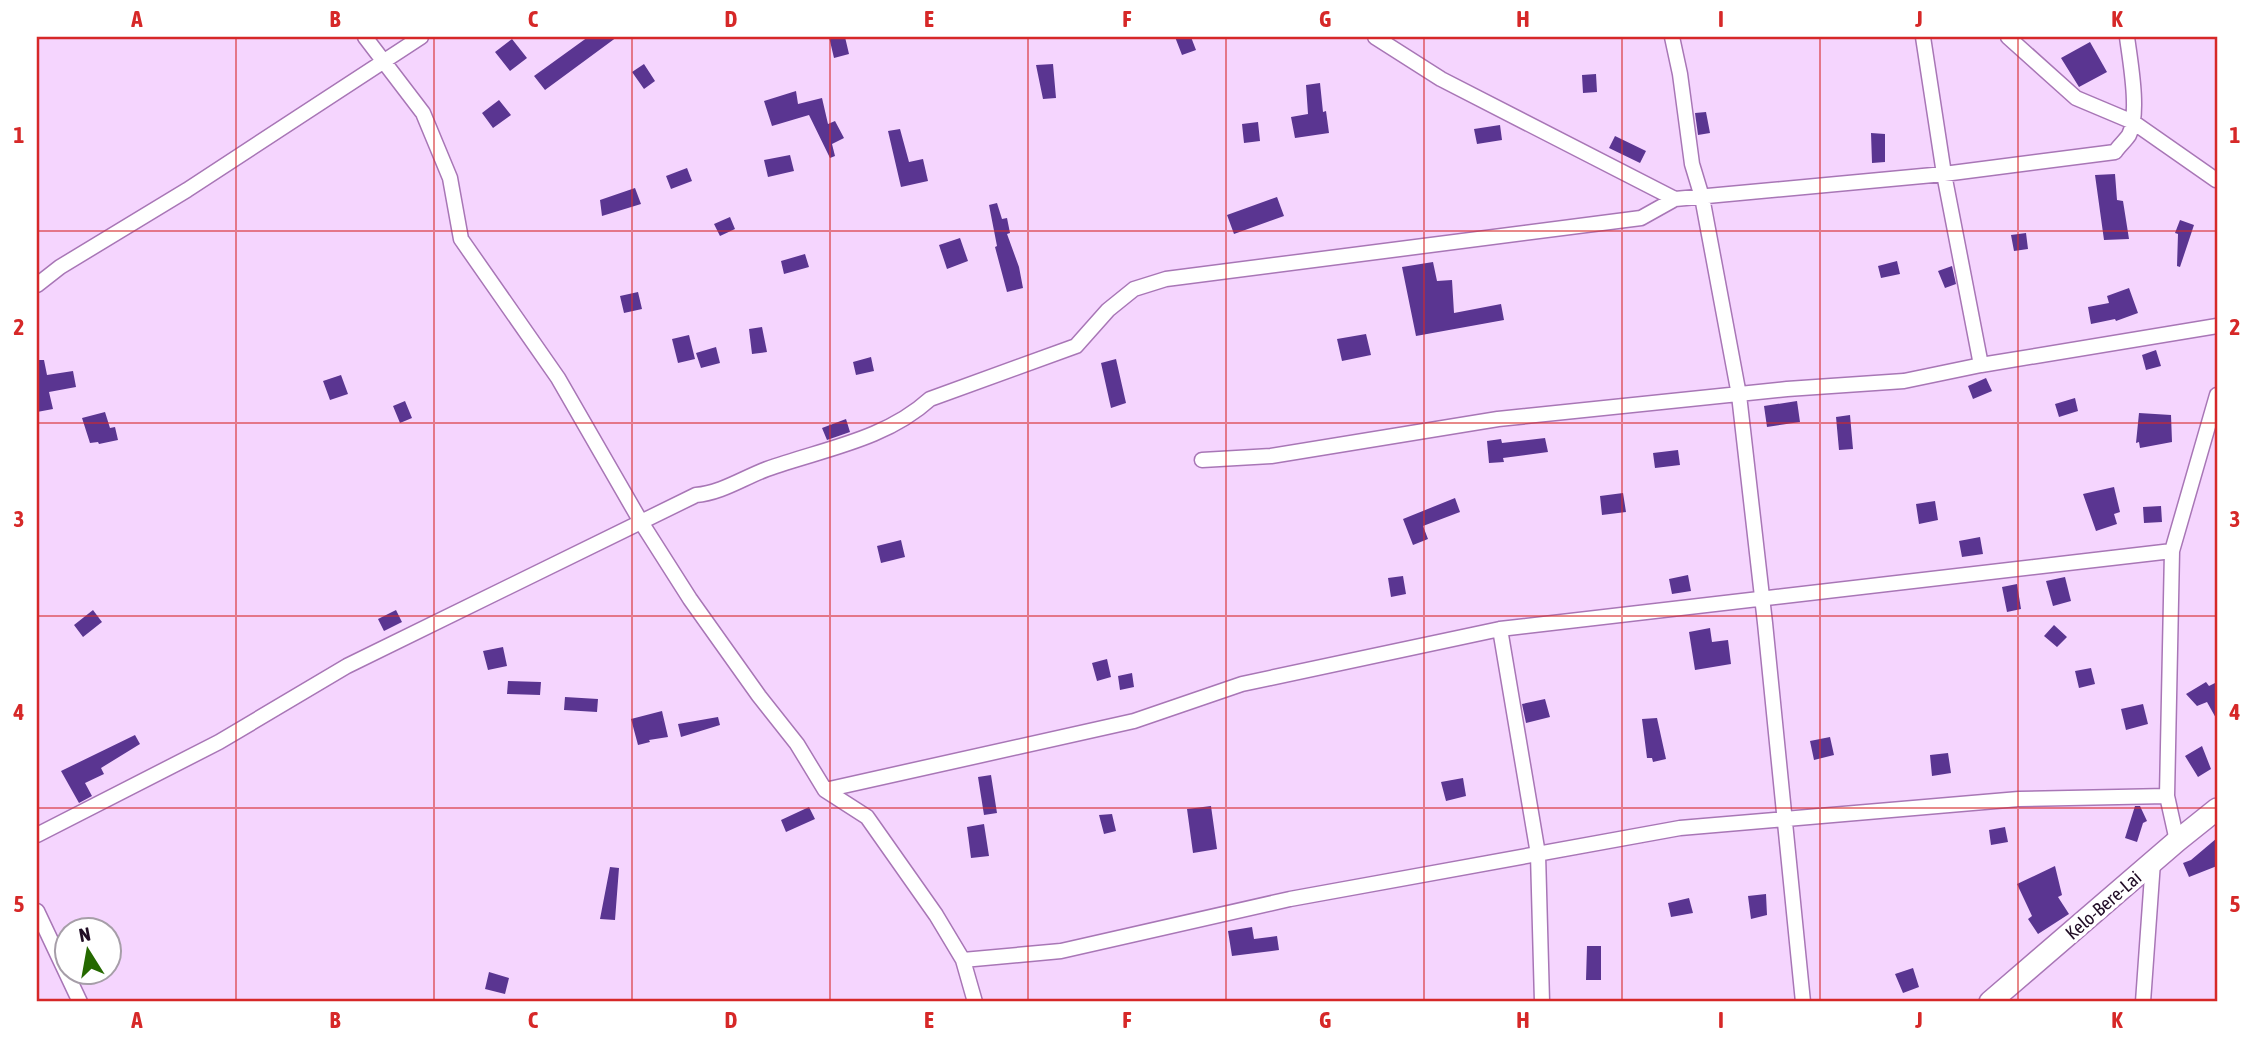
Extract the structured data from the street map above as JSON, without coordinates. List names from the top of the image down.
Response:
{
  "streets": {
    "main road": ["Kelo-Bere-Lai"]
  },
  "north": "top",
  "grid": {
    "columns": [
      "A",
      "B",
      "C",
      "D",
      "E",
      "F",
      "G",
      "H",
      "I",
      "J",
      "K"
    ],
    "rows": [
      "1",
      "2",
      "3",
      "4",
      "5"
    ]
  }
}
